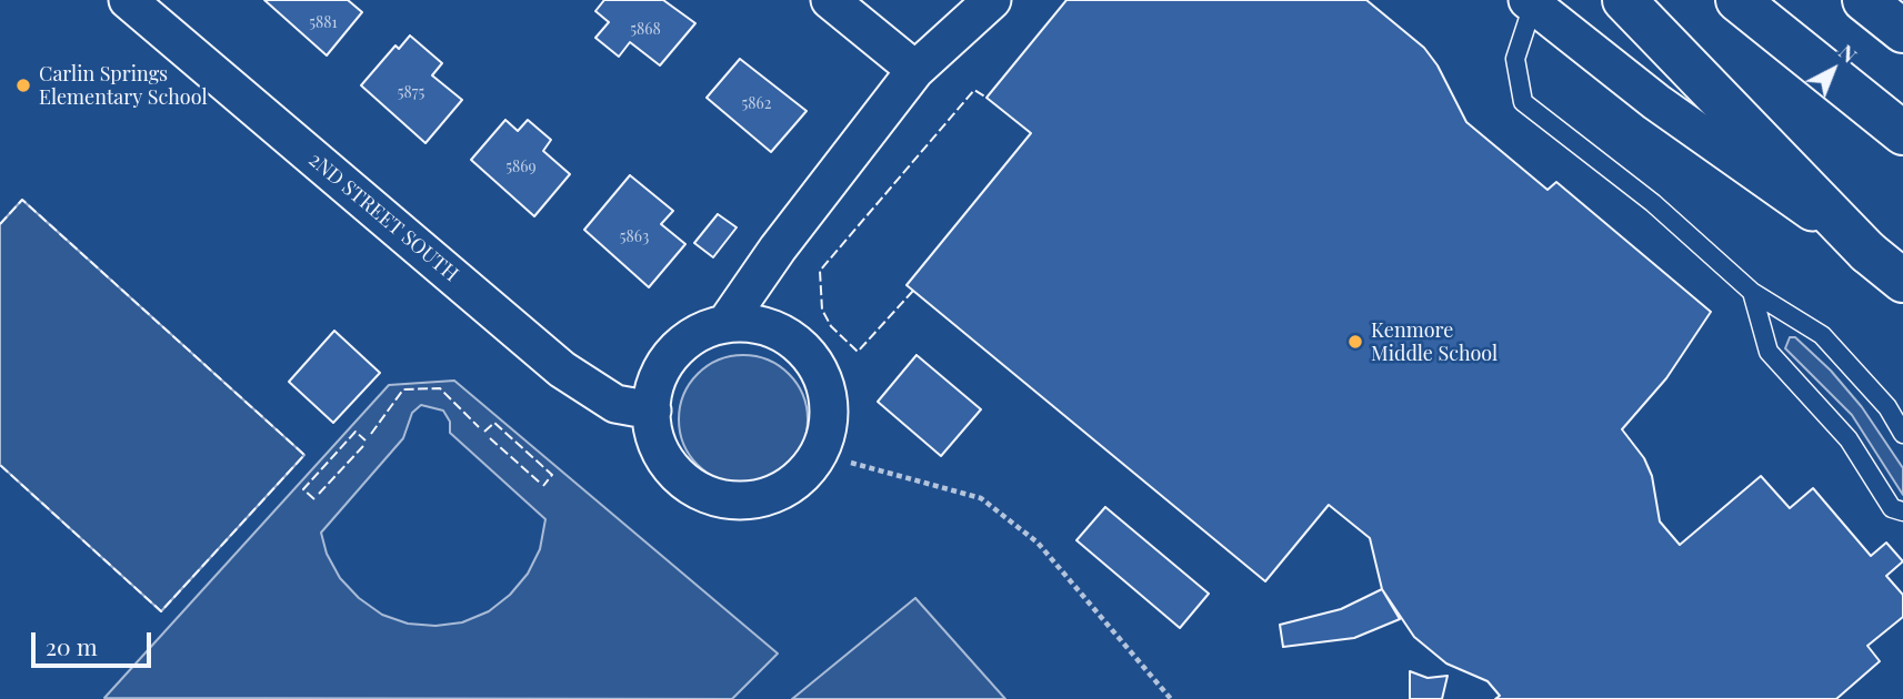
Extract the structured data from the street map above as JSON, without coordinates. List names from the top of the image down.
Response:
{
  "streets": {
    "street": ["2ND STREET SOUTH"]
  },
  "places": ["Carlin Springs Elementary School", "Kenmore Middle School"],
  "house_numbers": [
    "5881",
    "5868",
    "5875",
    "5862",
    "5869",
    "5863"
  ],
  "scale_bar": "20 m",
  "north": "top right"
}
